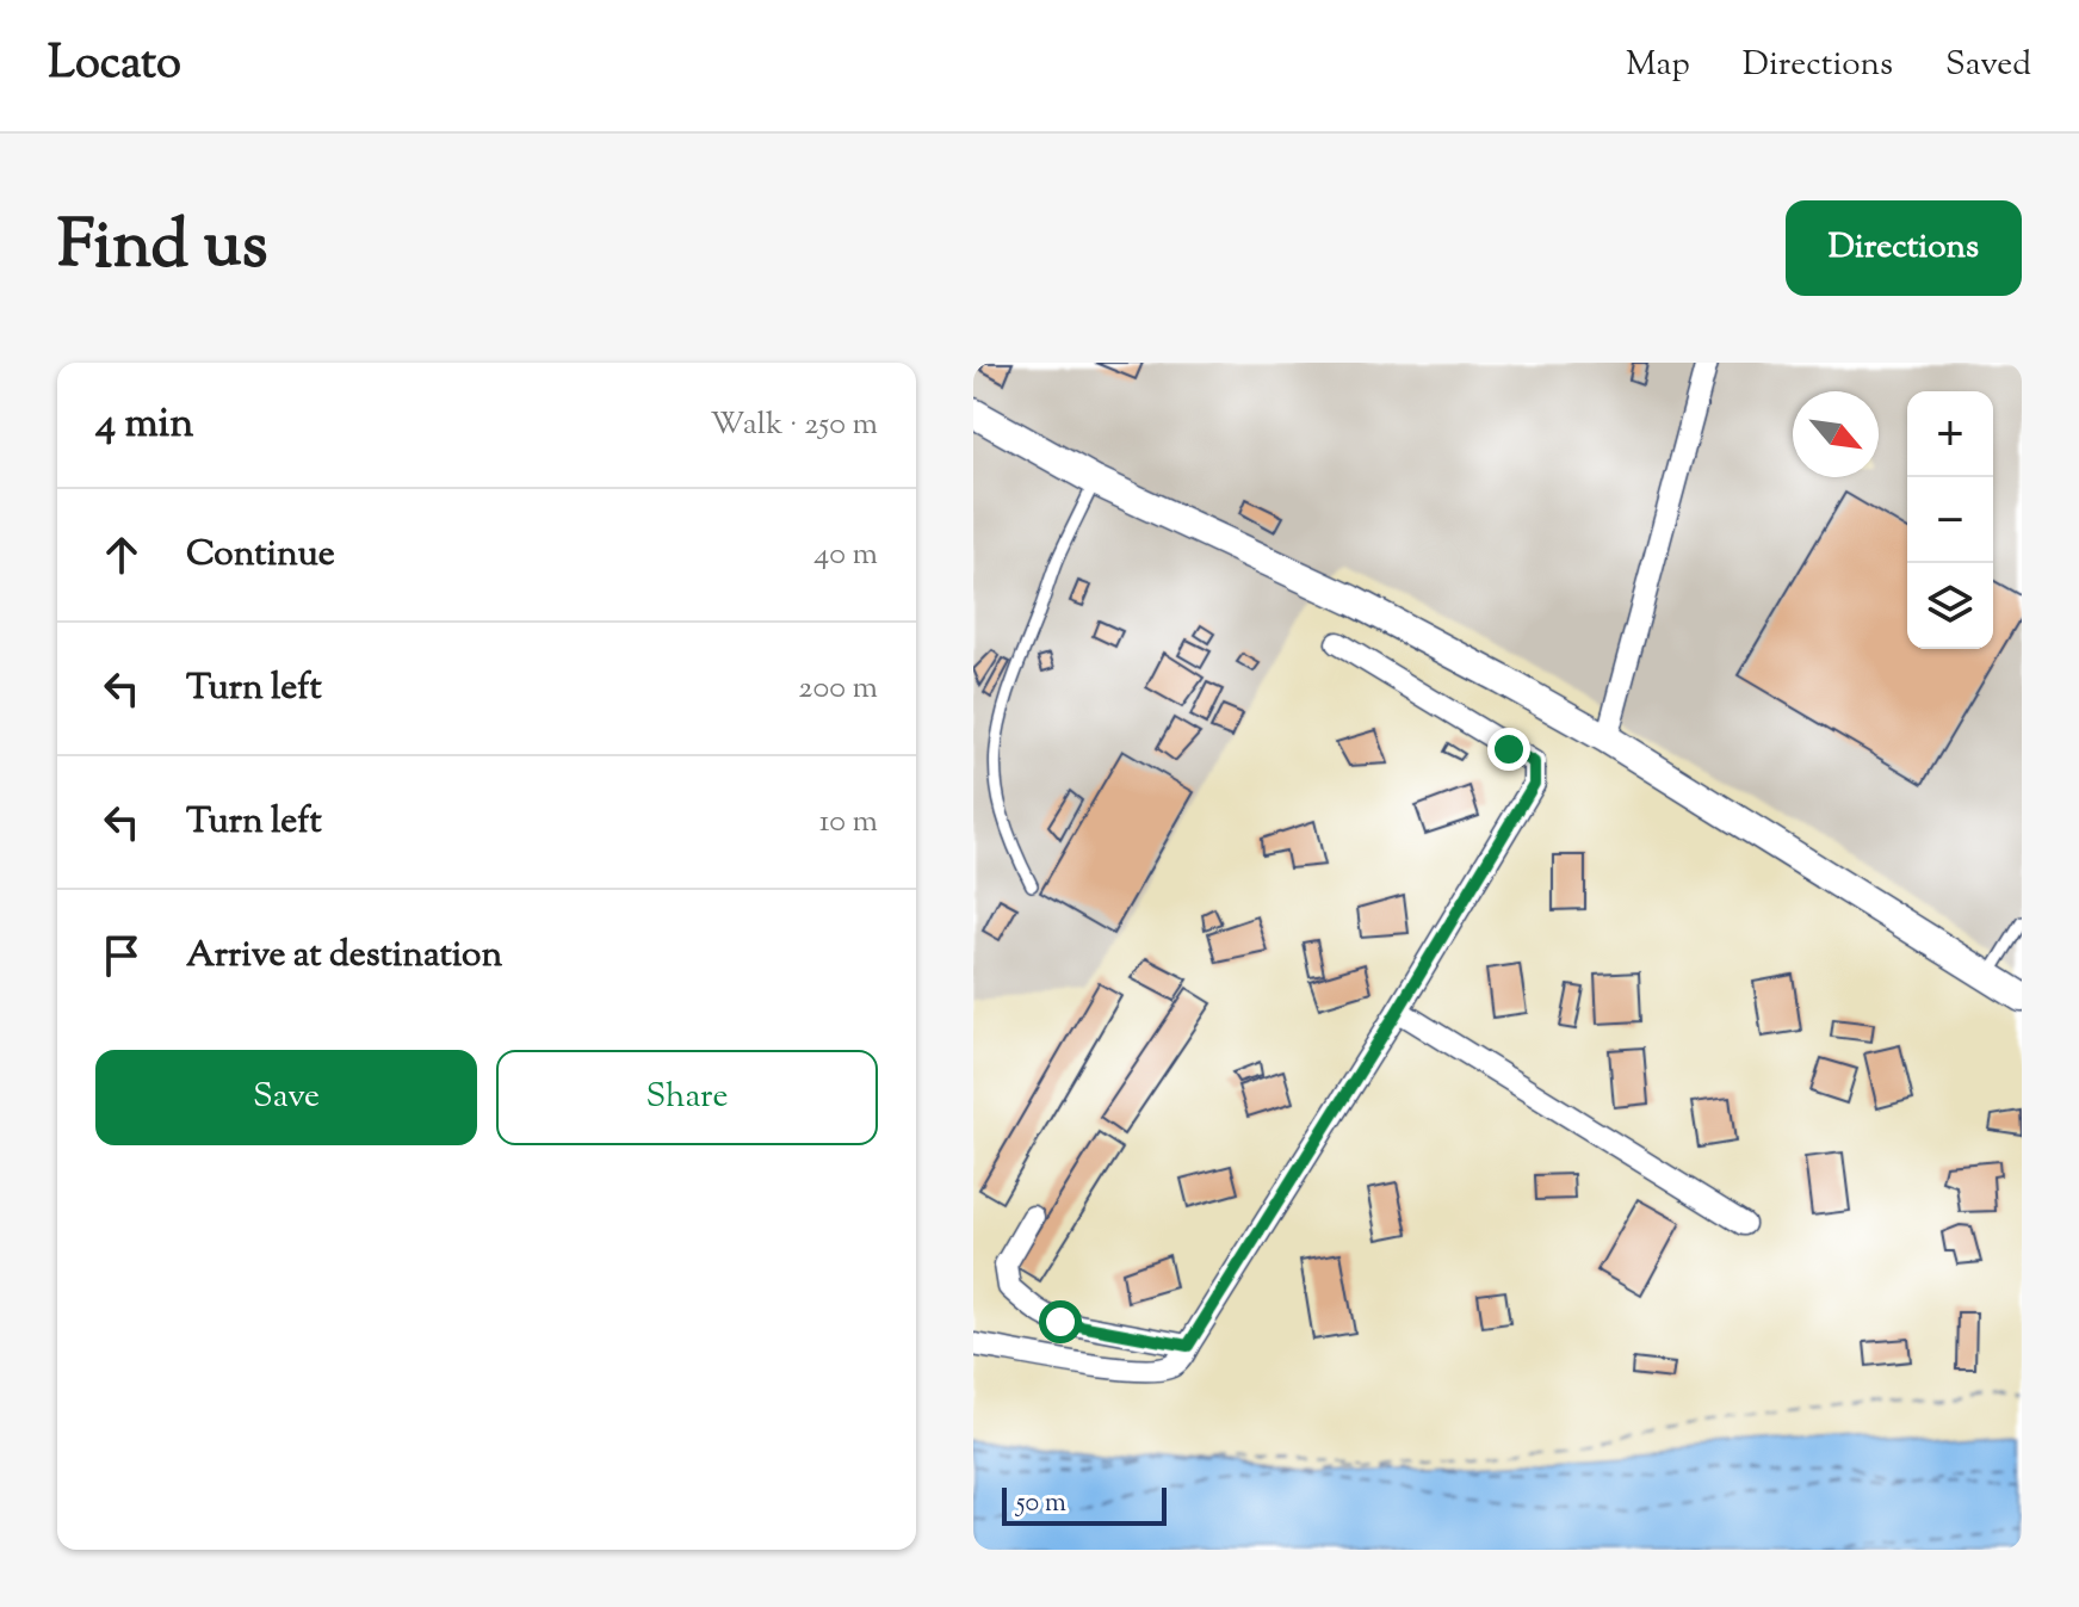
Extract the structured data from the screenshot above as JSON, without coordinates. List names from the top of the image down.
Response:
{
  "scale_bar": "50 m",
  "north": "bottom right",
  "page": {
    "header": "Locato",
    "nav": ["Map", "Directions", "Saved"],
    "title": "Find us",
    "buttons": [
      "Directions",
      ["Save", "Share"]
    ],
    "heading": ["4 min", "Walk · 250 m"],
    "map_buttons": ["+", "−"],
    "list": [
      ["Continue", "40 m"],
      ["Turn left", "200 m"],
      ["Turn left", "10 m"],
      "Arrive at destination"
    ],
    "scale": "50 m"
  }
}
